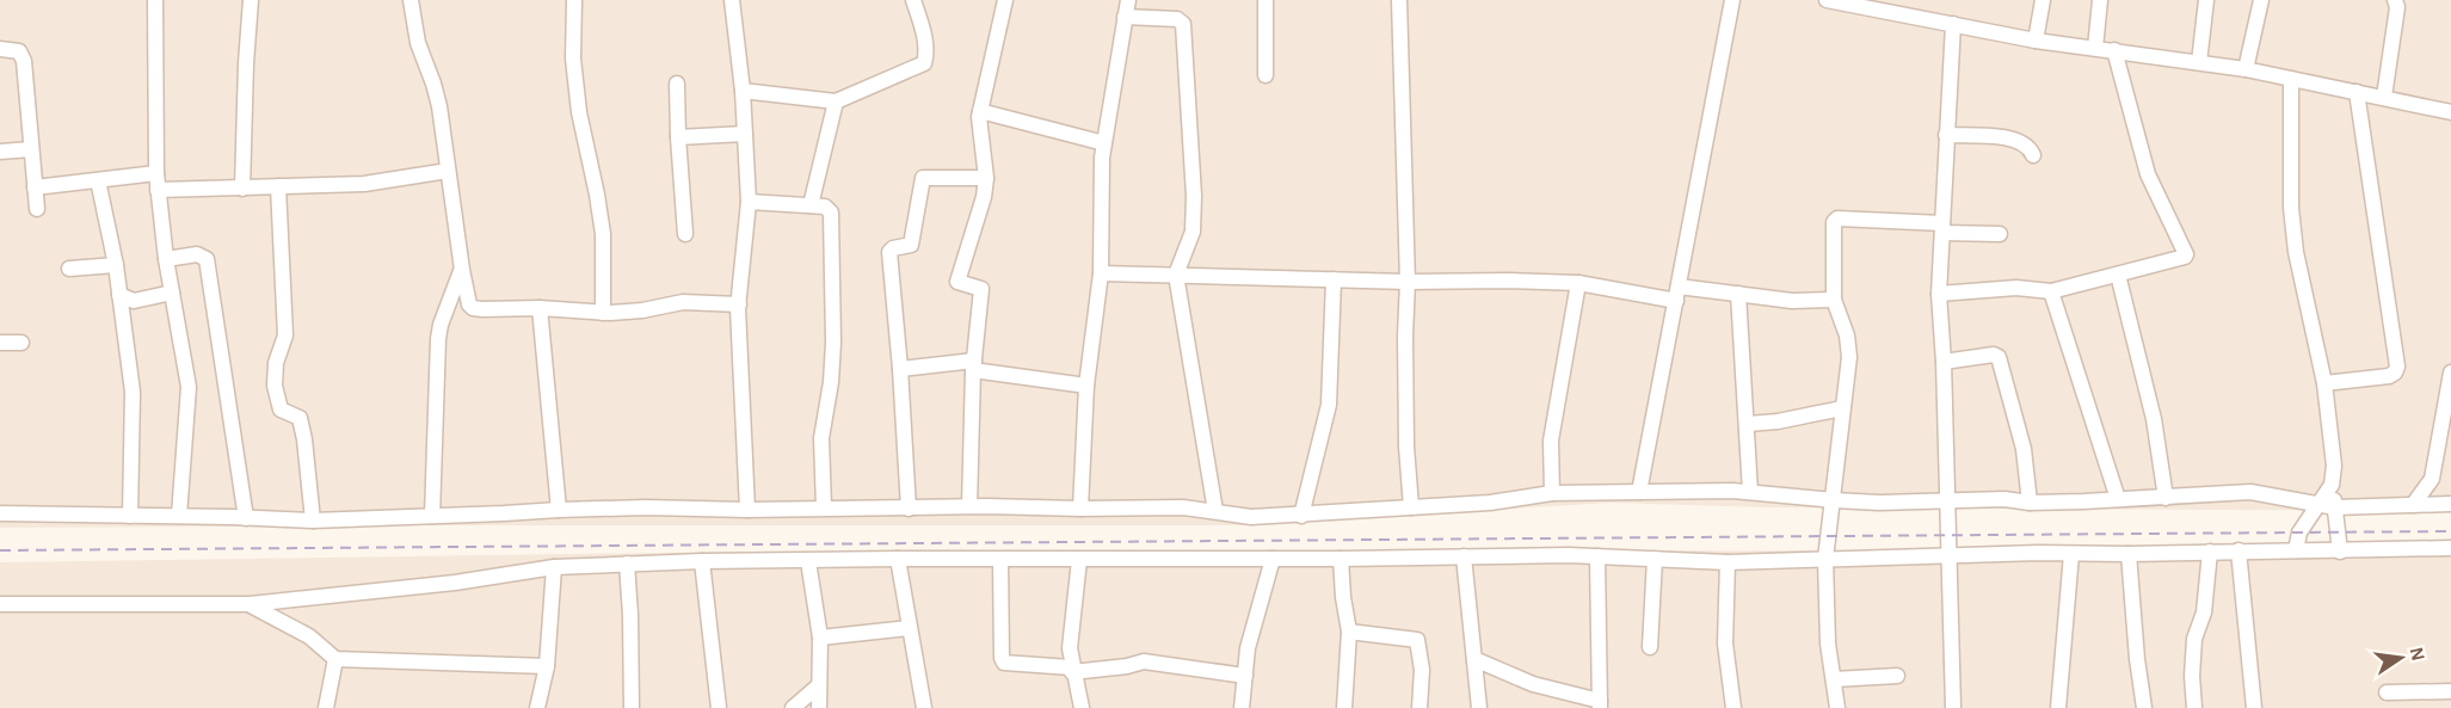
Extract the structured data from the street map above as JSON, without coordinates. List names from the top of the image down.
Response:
{
  "north": "right"
}
